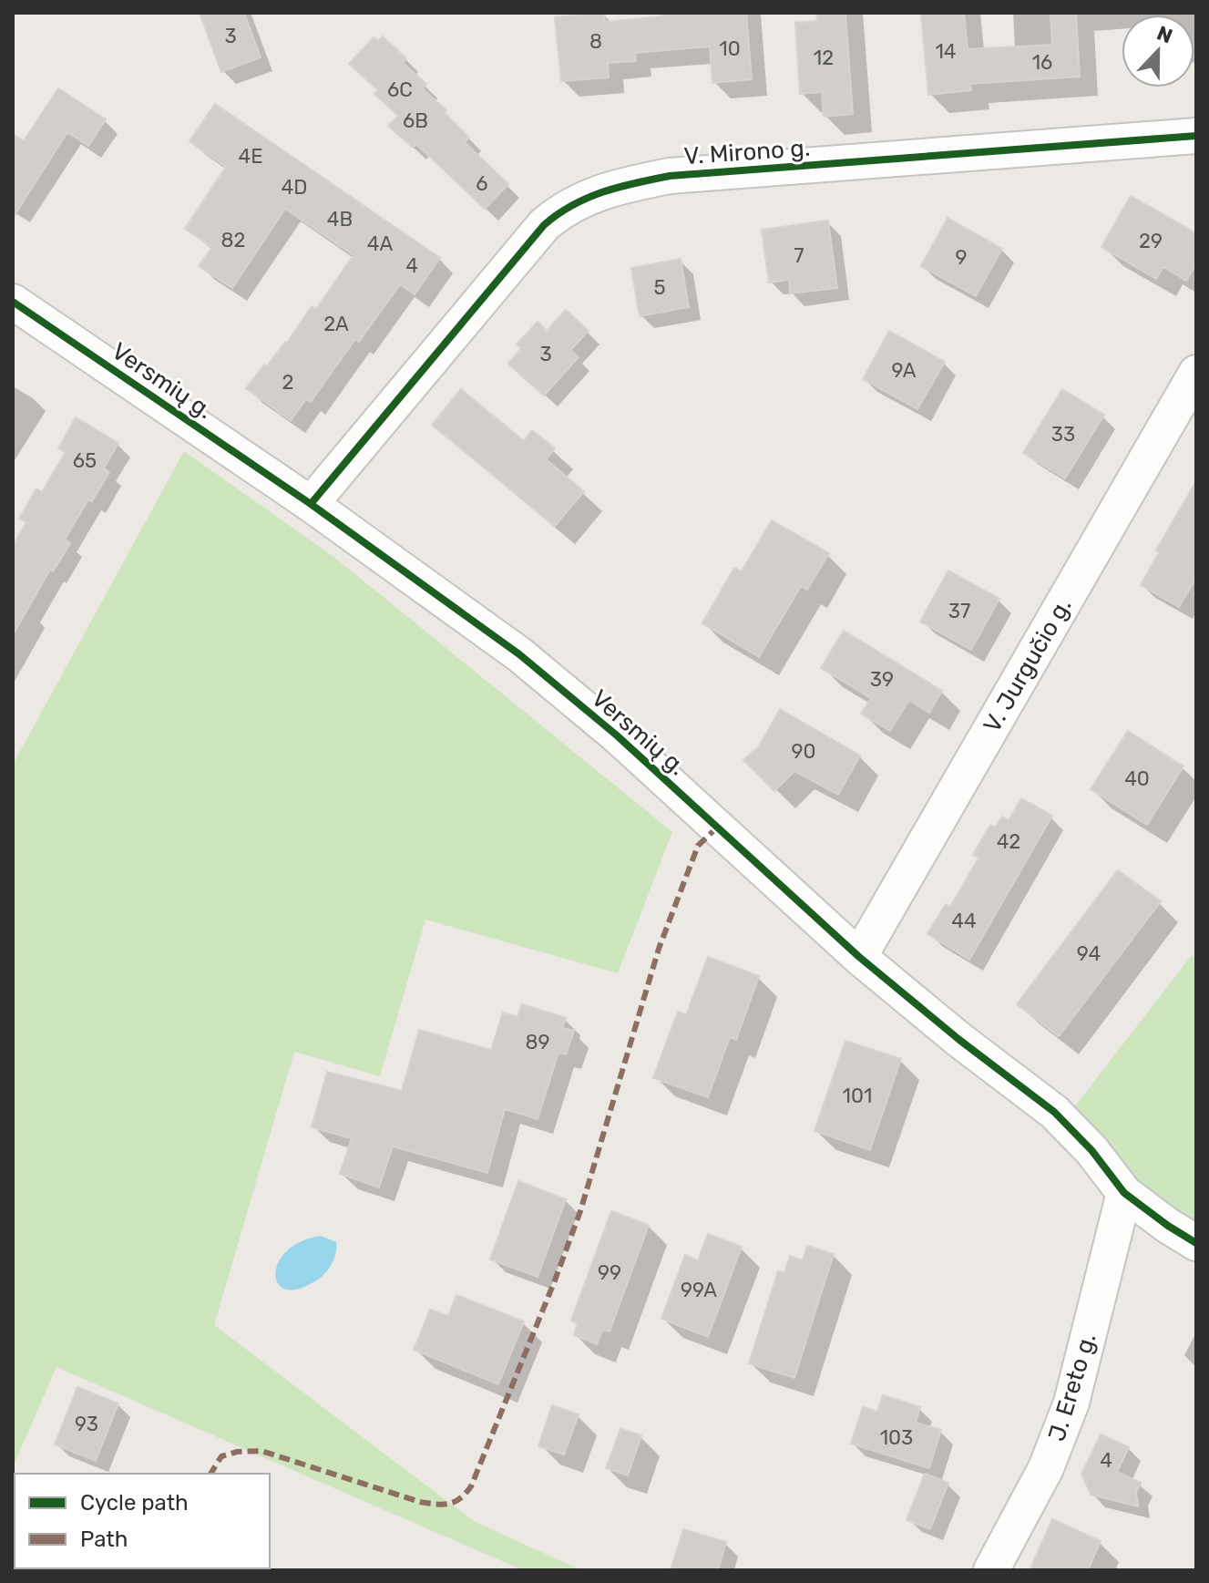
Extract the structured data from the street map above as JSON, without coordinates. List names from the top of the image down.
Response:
{
  "streets": {
    "street": [
      "V. Mirono g.",
      "Versmių g.",
      "V. Jurgučio g.",
      "J. Ereto g."
    ]
  },
  "crossings": [
    ["V. Mirono g.", "Versmių g."],
    ["Versmių g.", "V. Jurgučio g."],
    ["Versmių g.", "J. Ereto g."]
  ],
  "house_numbers": [
    "3",
    "8",
    "10",
    "14",
    "12",
    "16",
    "6C",
    "6B",
    "4E",
    "6",
    "4D",
    "4B",
    "82",
    "29",
    "4A",
    "7",
    "9",
    "4",
    "5",
    "2A",
    "3",
    "9A",
    "2",
    "33",
    "65",
    "37",
    "39",
    "90",
    "40",
    "42",
    "44",
    "94",
    "89",
    "101",
    "99",
    "99A",
    "93",
    "103",
    "4"
  ],
  "legend": ["Cycle path", "Path"],
  "north": "top"
}
